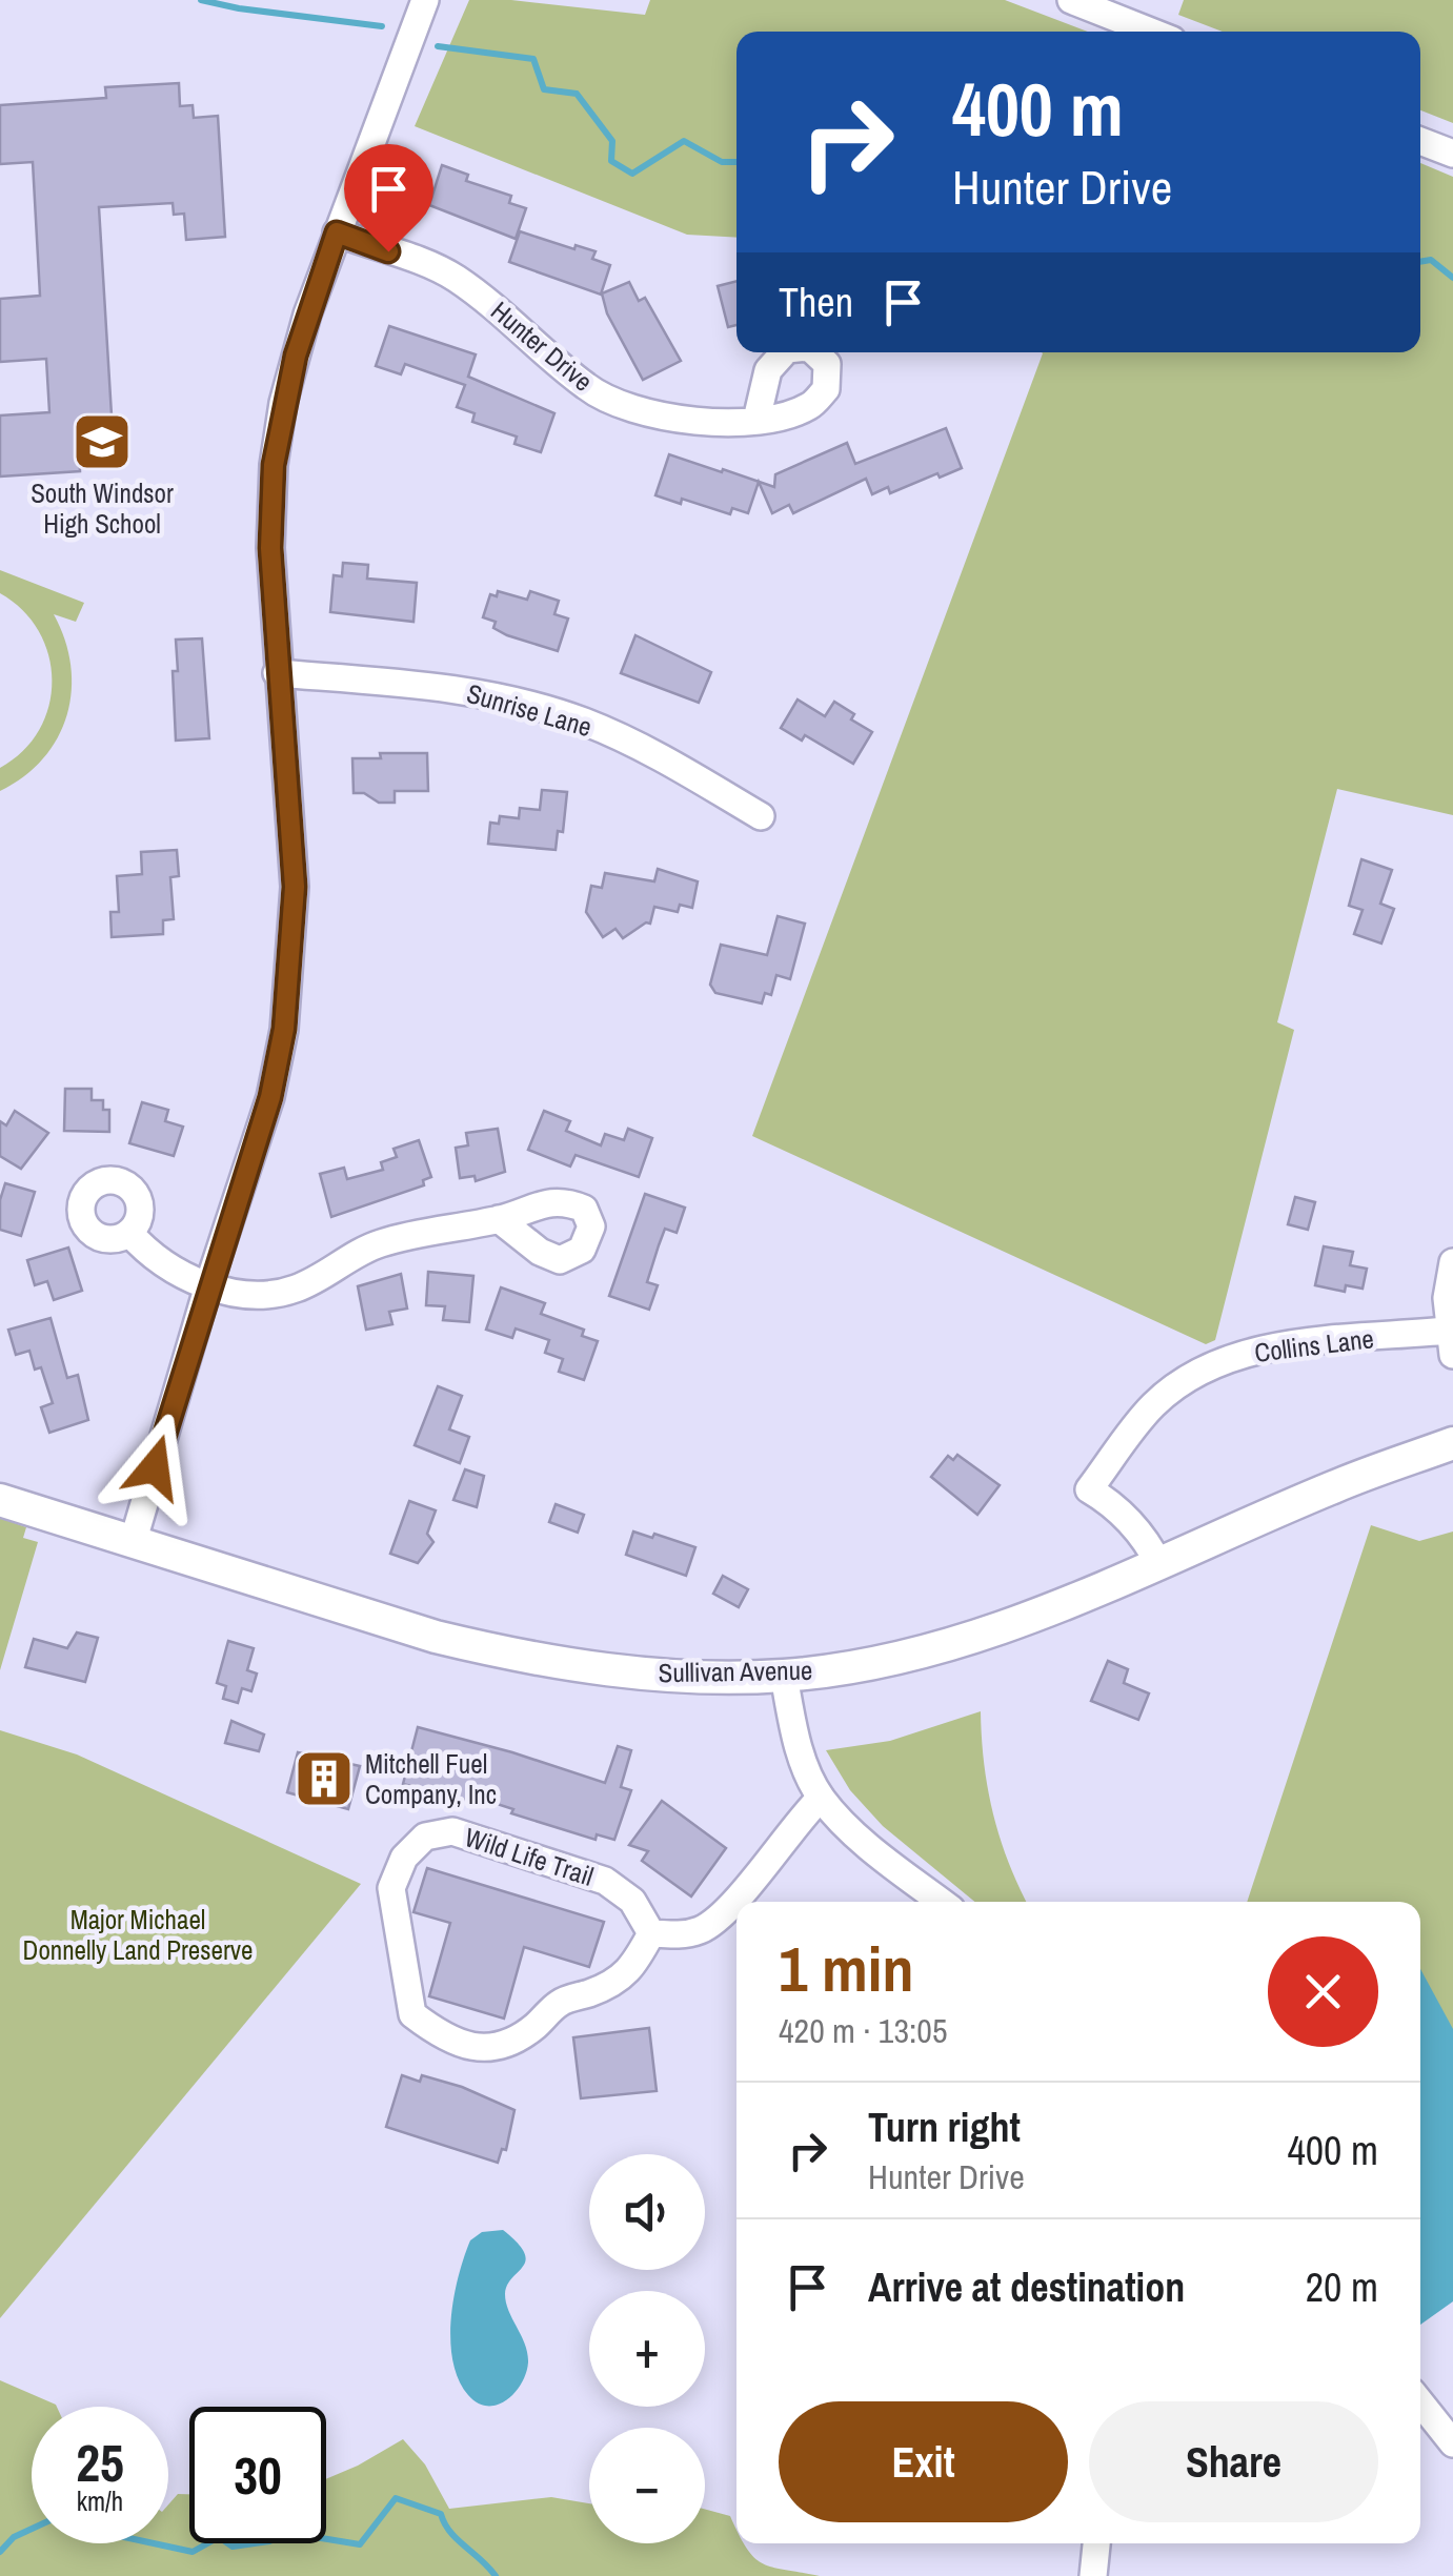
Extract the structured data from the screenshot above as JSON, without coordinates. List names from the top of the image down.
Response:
{
  "streets": {
    "main road": ["Sullivan Avenue"],
    "street": [
      "Hunter Drive",
      "Sunrise Lane",
      "Collins Lane",
      "Wild Life Trail"
    ]
  },
  "crossings": [
    ["Collins Lane", "Sullivan Avenue"]
  ],
  "parks": ["Major Michael Donnelly Land Preserve"],
  "places": {
    "school or university": ["South Windsor High School"],
    "building": ["Mitchell Fuel Company, Inc"]
  },
  "page": {
    "turn": ["400 m", "Hunter Drive"],
    "then": "Then",
    "heading": ["1 min", "420 m · 13:05"],
    "list": [
      {
        "name": "Turn right",
        "note": "Hunter Drive",
        "value": "400 m"
      },
      {
        "name": "Arrive at destination",
        "value": "20 m"
      }
    ],
    "map_buttons": ["+", "−"],
    "buttons": ["Exit", "Share"],
    "speed": "25 km/h",
    "limit": "30"
  }
}
